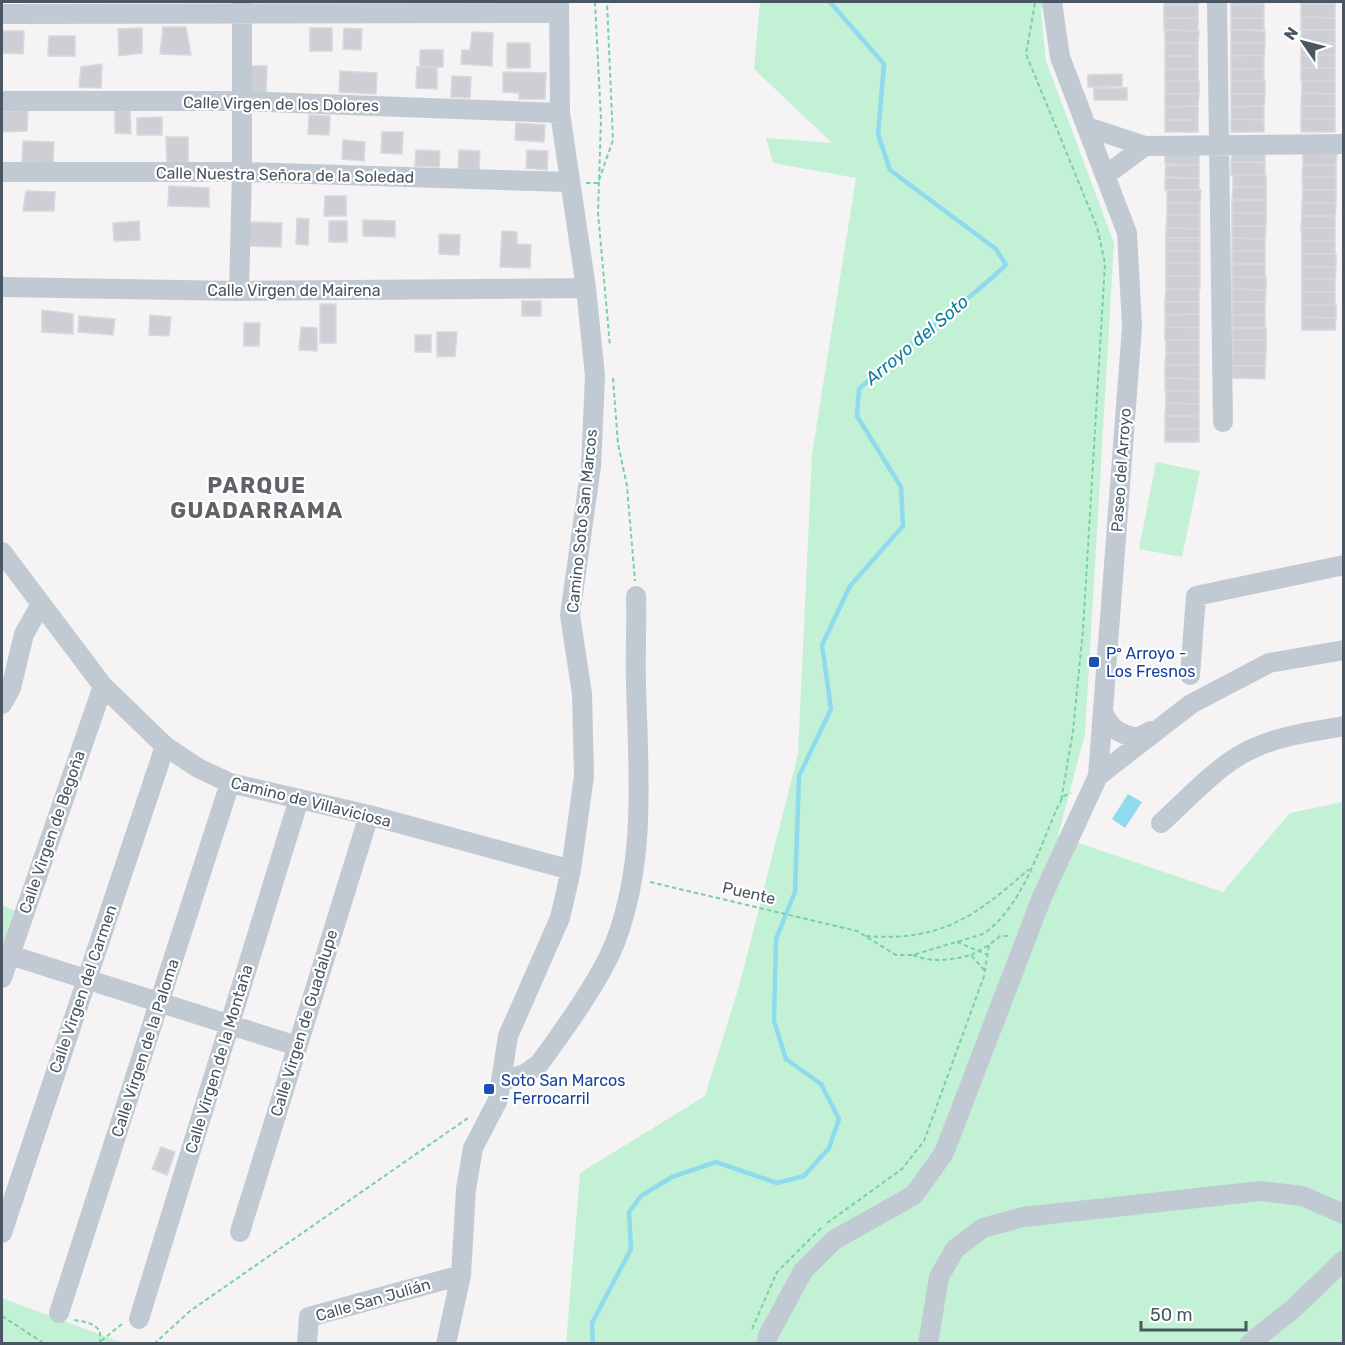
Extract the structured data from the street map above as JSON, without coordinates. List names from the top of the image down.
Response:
{
  "streets": {
    "street": [
      "Calle Virgen de los Dolores",
      "Calle Nuestra Señora de la Soledad",
      "Calle Virgen de Mairena",
      "Paseo del Arroyo",
      "Camino Soto San Marcos",
      "Camino de Villaviciosa",
      "Calle Virgen de Begoña",
      "Calle Virgen del Carmen",
      "Calle Virgen de Guadalupe",
      "Calle Virgen de la Paloma",
      "Calle Virgen de la Montaña",
      "Calle San Julián"
    ],
    "path": ["Puente"]
  },
  "crossings": [
    ["Calle Virgen de los Dolores", "Camino Soto San Marcos"],
    ["Calle Nuestra Señora de la Soledad", "Camino Soto San Marcos"],
    ["Calle Virgen de Mairena", "Camino Soto San Marcos"],
    ["Camino Soto San Marcos", "Camino de Villaviciosa"],
    ["Camino Soto San Marcos", "Calle San Julián"],
    ["Camino de Villaviciosa", "Calle Virgen de Begoña"],
    ["Camino de Villaviciosa", "Calle Virgen del Carmen"],
    ["Camino de Villaviciosa", "Calle Virgen de Guadalupe"],
    ["Camino de Villaviciosa", "Calle Virgen de la Paloma"],
    ["Camino de Villaviciosa", "Calle Virgen de la Montaña"]
  ],
  "districts": ["PARQUE GUADARRAMA"],
  "water": ["Arroyo del Soto"],
  "places": {
    "transit": ["Pº Arroyo - Los Fresnos", "Soto San Marcos - Ferrocarril"]
  },
  "scale_bar": "50 m",
  "north": "top left"
}
